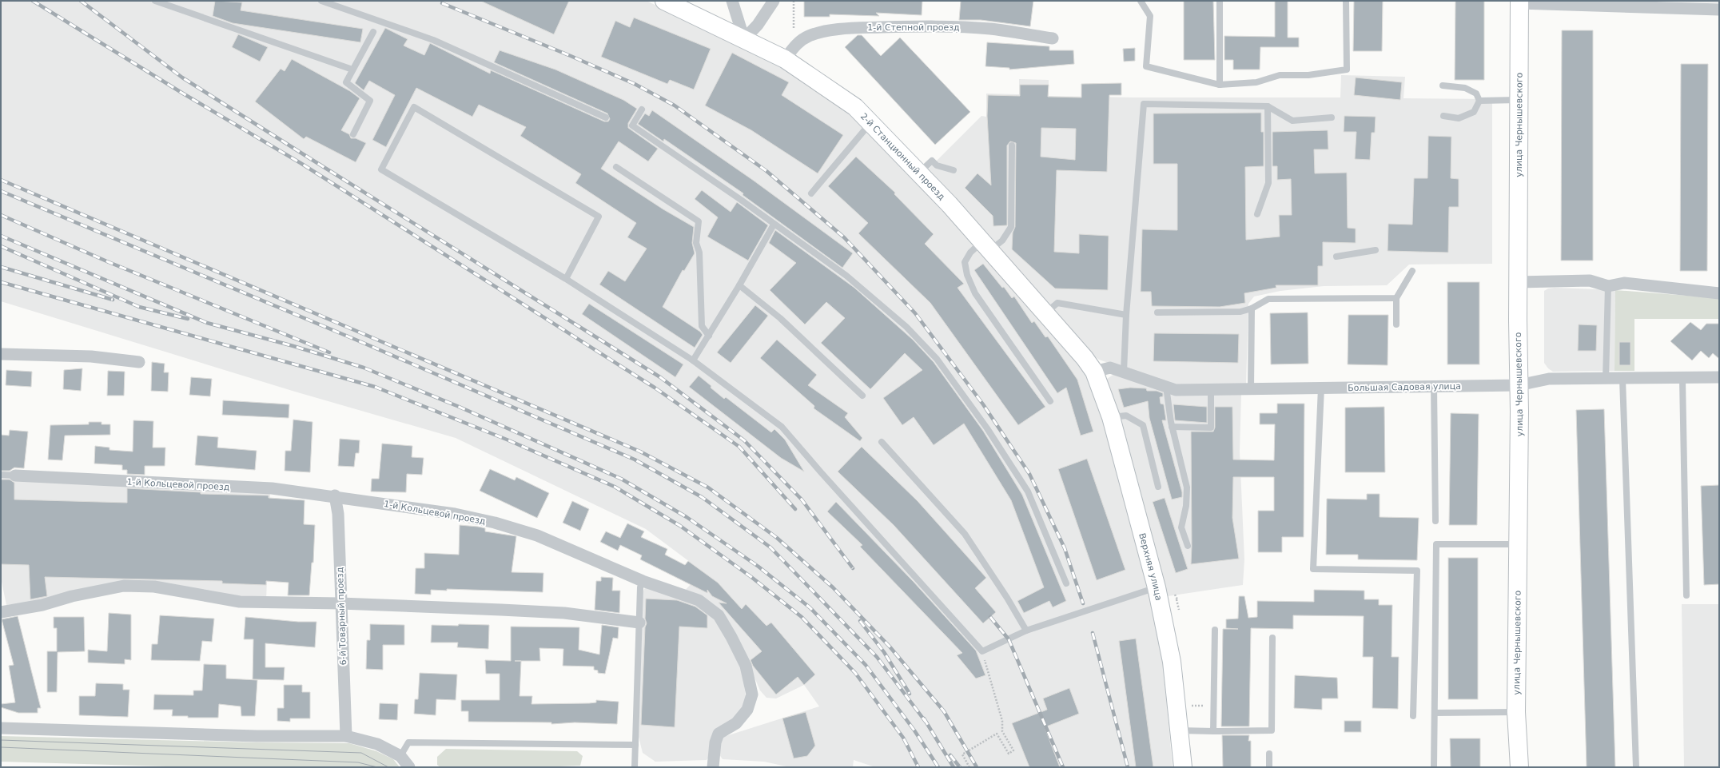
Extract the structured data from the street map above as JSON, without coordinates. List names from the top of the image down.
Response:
{
  "streets": {
    "main road": ["улица Чернышевского", "2-й Станционный проезд", "Верхняя улица"],
    "street": [
      "1-й Степной проезд",
      "Большая Садовая улица",
      "1-й Кольцевой проезд",
      "6-й Товарный проезд"
    ]
  },
  "crossings": [
    ["1-й Степной проезд", "2-й Станционный проезд"],
    ["улица Чернышевского", "Большая Садовая улица"],
    ["2-й Станционный проезд", "Большая Садовая улица"],
    ["2-й Станционный проезд", "Верхняя улица"],
    ["Большая Садовая улица", "Верхняя улица"],
    ["1-й Кольцевой проезд", "6-й Товарный проезд"]
  ]
}
